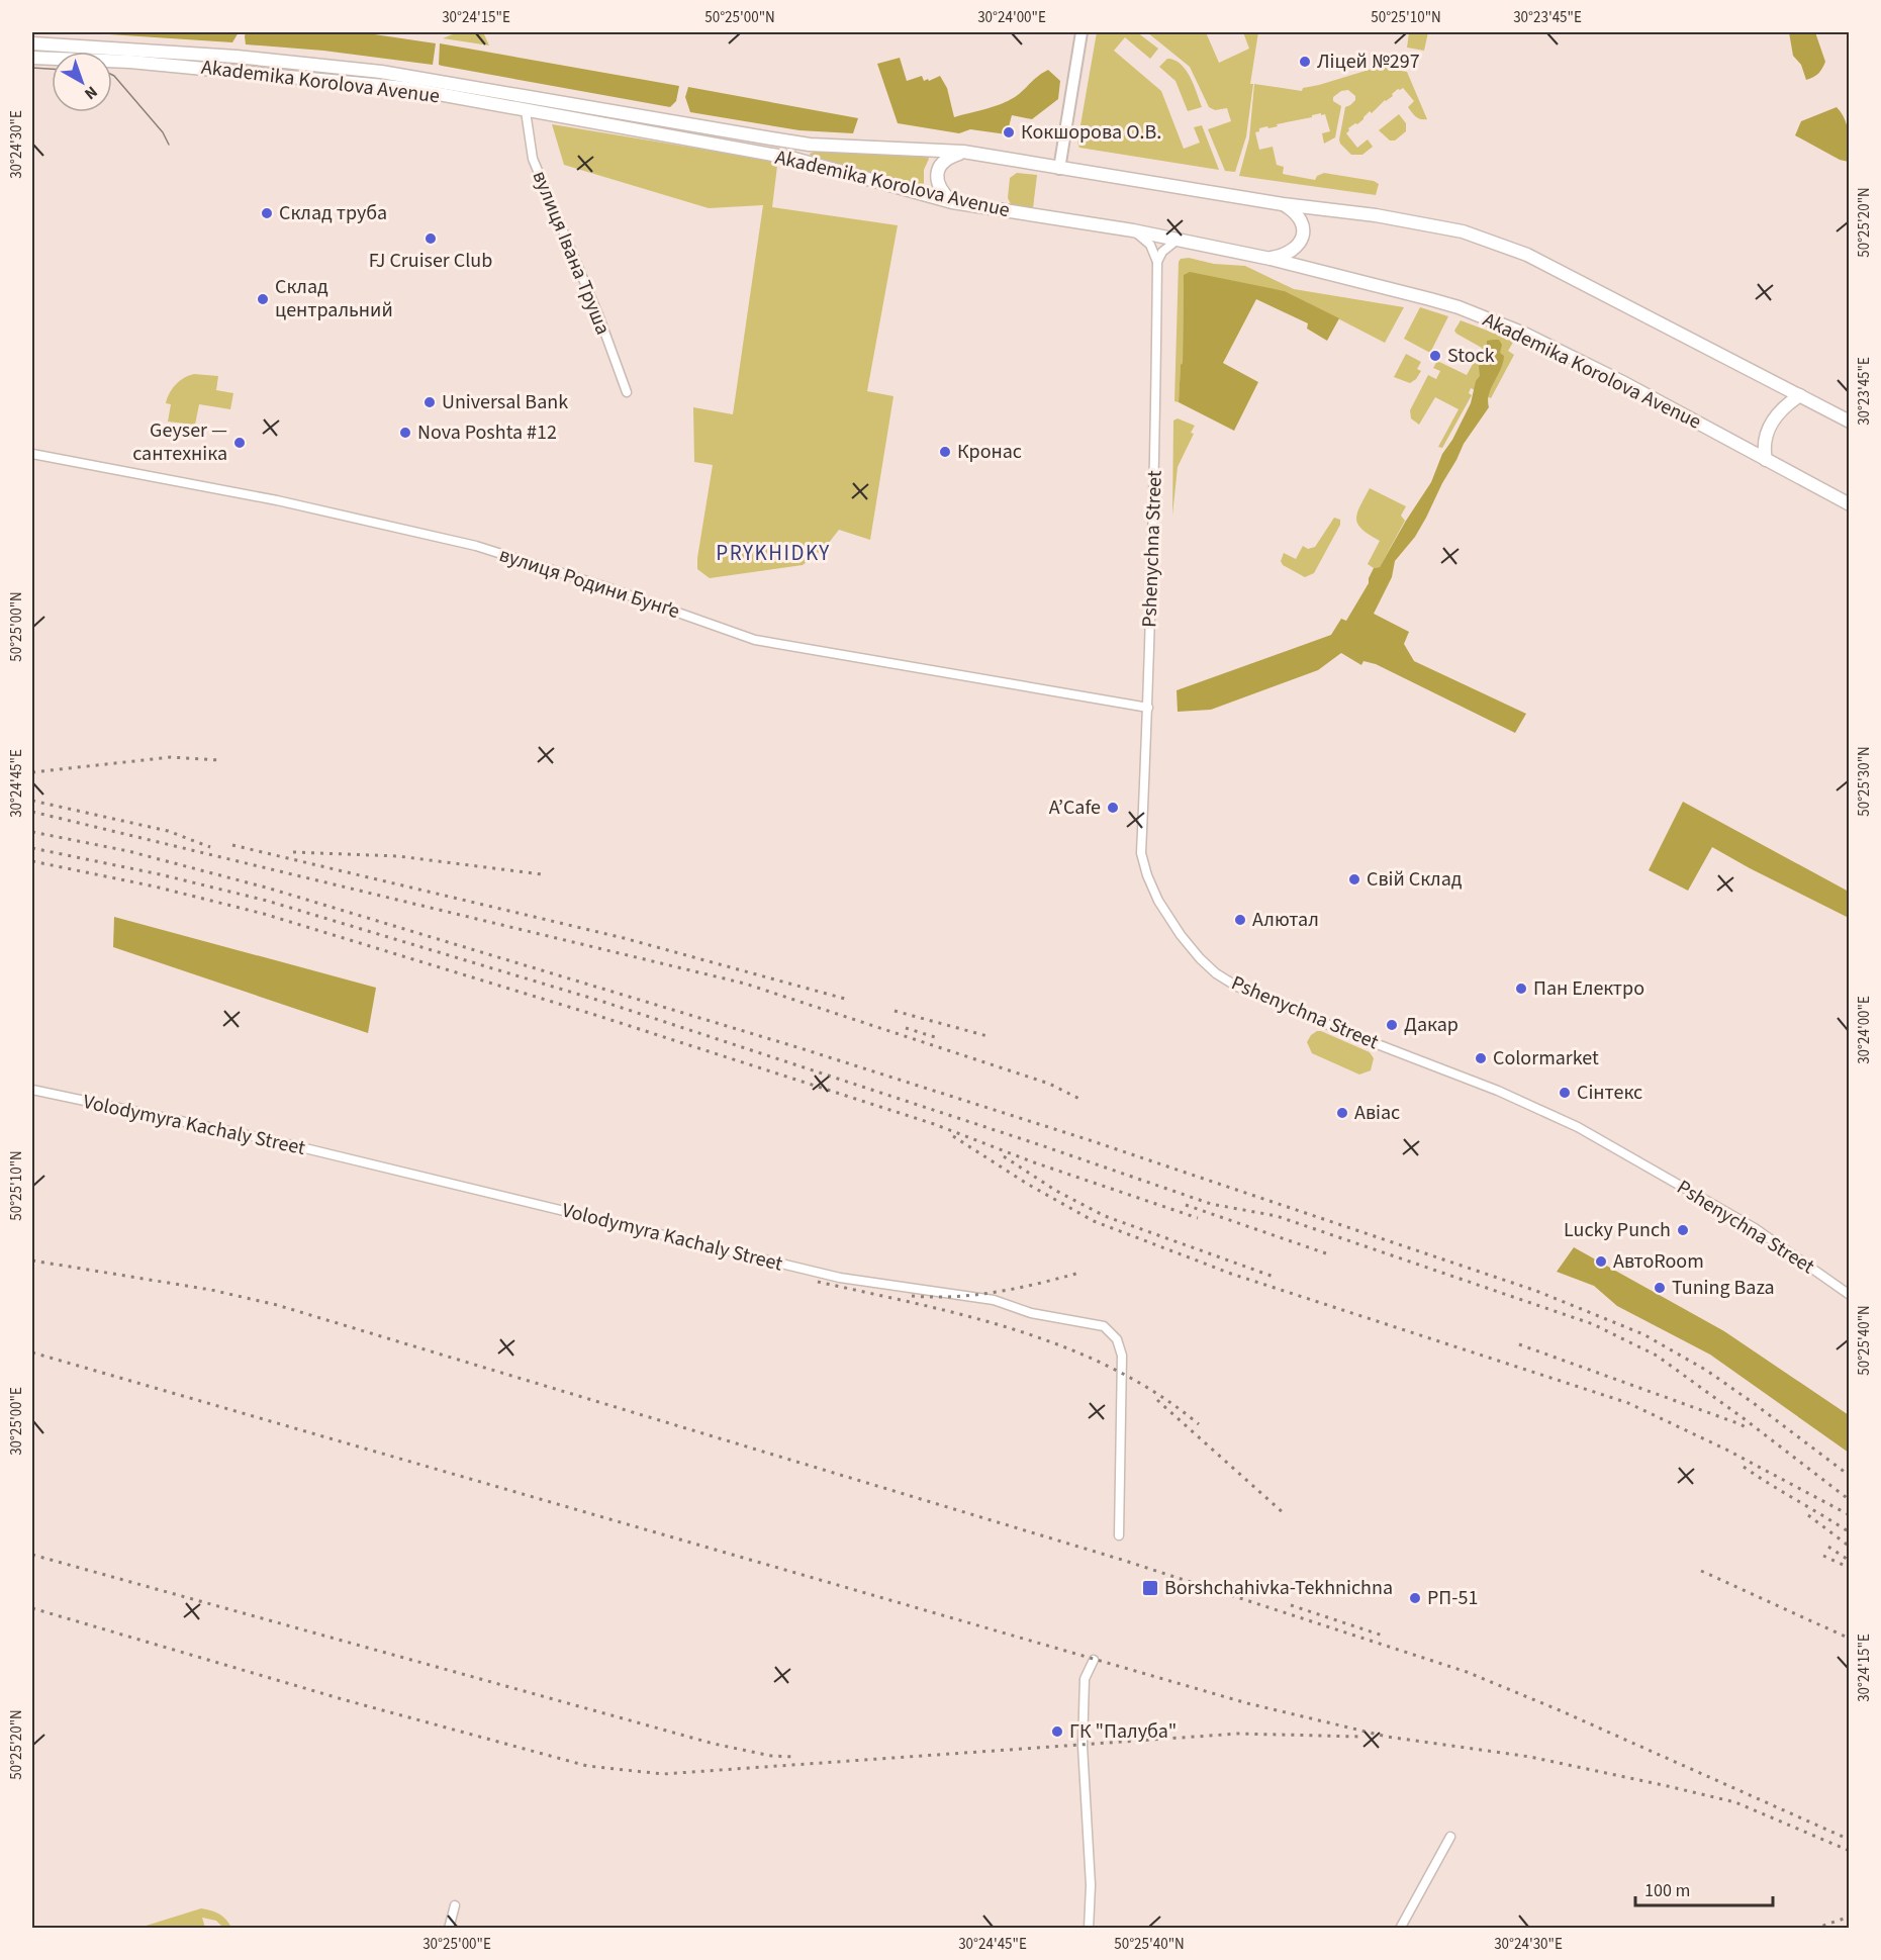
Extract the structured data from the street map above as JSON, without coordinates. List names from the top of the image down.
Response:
{
  "streets": {
    "main road": ["Akademika Korolova Avenue"],
    "street": [
      "вулиця Івана Труша",
      "Pshenychna Street",
      "вулиця Родини Бунґе",
      "Volodymyra Kachaly Street"
    ]
  },
  "crossings": [
    ["Akademika Korolova Avenue", "вулиця Івана Труша"],
    ["Pshenychna Street", "вулиця Родини Бунґе"]
  ],
  "districts": ["PRYKHIDKY"],
  "places": {
    "other": [
      "Ліцей №297",
      "Кокшорова О.В.",
      "Склад труба",
      "FJ Cruiser Club",
      "Склад центральний",
      "Stock",
      "Universal Bank",
      "Nova Poshta #12",
      "Geyser — сантехніка",
      "Кронас",
      "A’Cafe",
      "Свій Склад",
      "Алютал",
      "Пан Електро",
      "Дакар",
      "Colormarket",
      "Сінтекс",
      "Авіас",
      "Lucky Punch",
      "АвтоRoom",
      "Tuning Baza",
      "РП-51",
      "ГК \"Палуба\""
    ],
    "transit": ["Borshchahivka-Tekhnichna"]
  },
  "scale_bar": "100 m",
  "north": "bottom right",
  "coordinates": [
    "30°24'15\"E",
    "50°25'00\"N",
    "30°24'00\"E",
    "50°25'10\"N",
    "30°23'45\"E",
    "30°24'30\"E",
    "50°25'20\"N",
    "50°25'30\"N",
    "30°24'45\"E",
    "50°25'40\"N",
    "30°25'00\"E"
  ]
}
